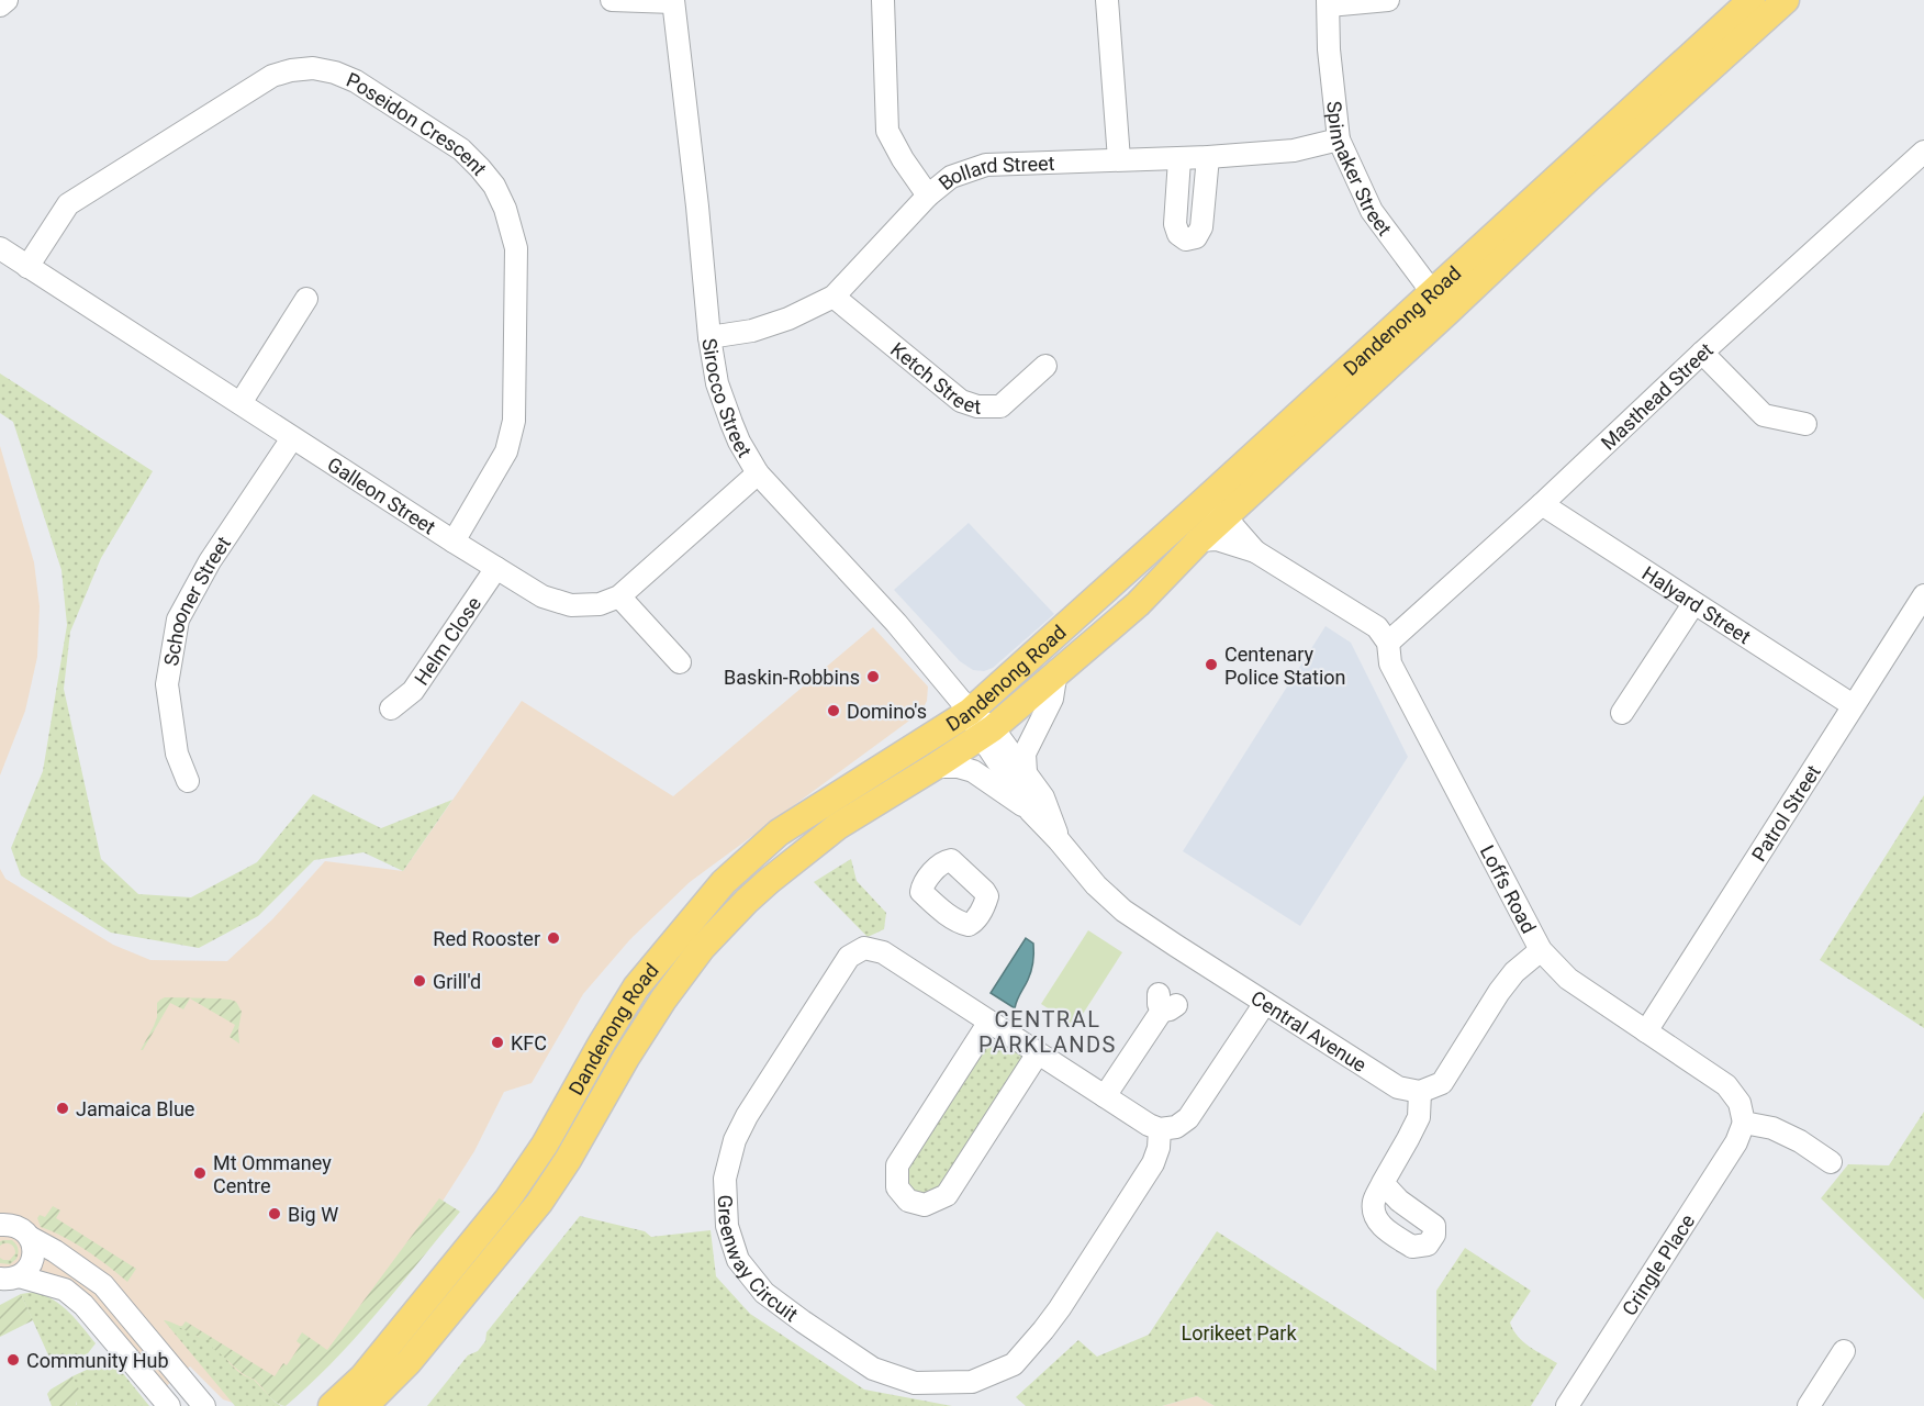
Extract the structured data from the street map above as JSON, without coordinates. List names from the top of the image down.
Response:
{
  "streets": {
    "main road": ["Dandenong Road"],
    "street": [
      "Poseidon Crescent",
      "Spinnaker Street",
      "Bollard Street",
      "Ketch Street",
      "Sirocco Street",
      "Masthead Street",
      "Galleon Street",
      "Schooner Street",
      "Halyard Street",
      "Helm Close",
      "Patrol Street",
      "Loffs Road",
      "Central Avenue",
      "Greenway Circuit",
      "Cringle Place"
    ]
  },
  "crossings": [
    ["Poseidon Crescent", "Galleon Street"],
    ["Spinnaker Street", "Bollard Street"],
    ["Spinnaker Street", "Dandenong Road"],
    ["Bollard Street", "Ketch Street"],
    ["Bollard Street", "Sirocco Street"],
    ["Dandenong Road", "Sirocco Street"],
    ["Dandenong Road", "Central Avenue"],
    ["Sirocco Street", "Galleon Street"],
    ["Sirocco Street", "Central Avenue"],
    ["Masthead Street", "Halyard Street"],
    ["Masthead Street", "Loffs Road"],
    ["Galleon Street", "Schooner Street"],
    ["Galleon Street", "Helm Close"],
    ["Halyard Street", "Patrol Street"],
    ["Patrol Street", "Loffs Road"],
    ["Loffs Road", "Cringle Place"]
  ],
  "districts": ["CENTRAL PARKLANDS"],
  "parks": ["Lorikeet Park"],
  "places": [
    "Centenary Police Station",
    "Baskin-Robbins",
    "Domino's",
    "Red Rooster",
    "Grill'd",
    "KFC",
    "Jamaica Blue",
    "Mt Ommaney Centre",
    "Big W",
    "Community Hub"
  ]
}
